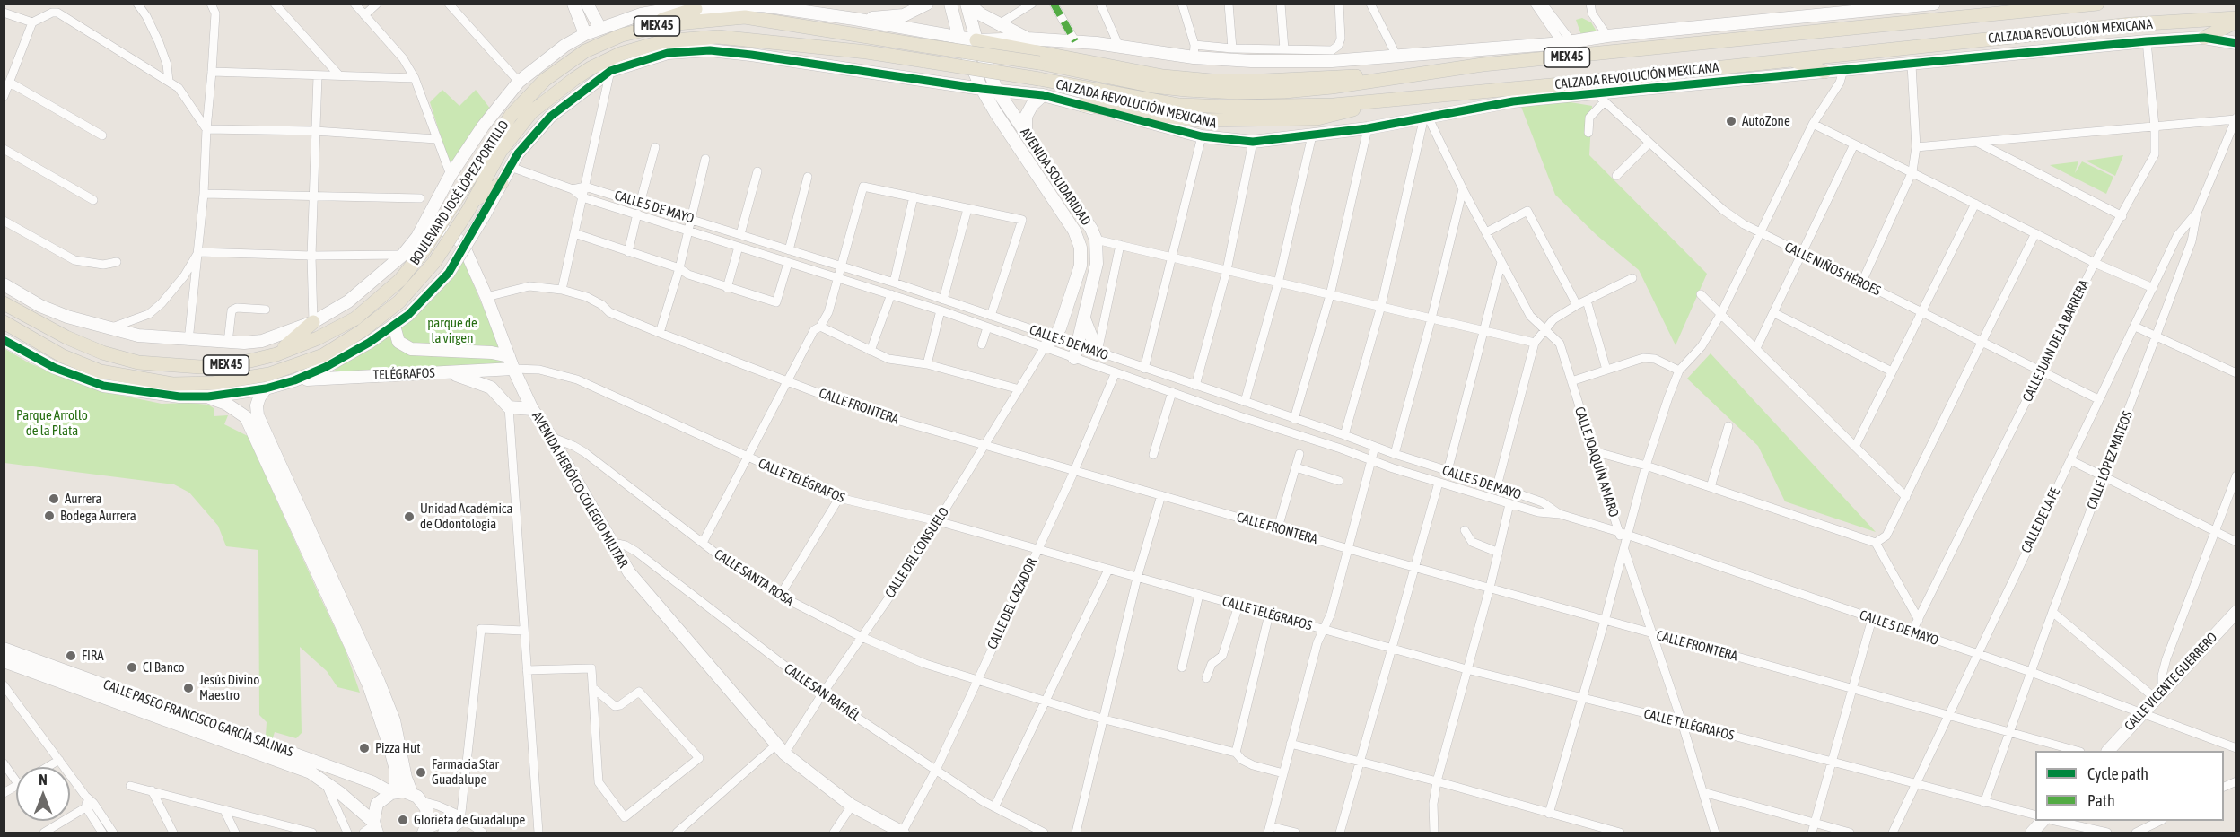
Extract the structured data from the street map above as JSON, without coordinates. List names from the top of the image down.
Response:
{
  "streets": {
    "main road": ["MEX 45", "CALZADA REVOLUCIÓN MEXICANA", "BOULEVARD JOSÉ LÓPEZ PORTILLO"],
    "street": [
      "AVENIDA SOLIDARIDAD",
      "CALLE 5 DE MAYO",
      "CALLE NIÑOS HÉROES",
      "CALLE JUAN DE LA BARRERA",
      "TELÉGRAFOS",
      "CALLE FRONTERA",
      "CALLE LÓPEZ MATEOS",
      "CALLE JOAQUÍN AMARO",
      "CALLE TELÉGRAFOS",
      "AVENIDA HERÓICO COLEGIO MILITAR",
      "CALLE DE LA FE",
      "CALLE DEL CONSUELO",
      "CALLE SANTA ROSA",
      "CALLE DEL CAZADOR",
      "CALLE VICENTE GUERRERO",
      "CALLE SAN RAFAÉL",
      "CALLE PASEO FRANCISCO GARCÍA SALINAS"
    ]
  },
  "crossings": [
    ["CALZADA REVOLUCIÓN MEXICANA", "AVENIDA SOLIDARIDAD"],
    ["CALZADA REVOLUCIÓN MEXICANA", "BOULEVARD JOSÉ LÓPEZ PORTILLO"],
    ["CALZADA REVOLUCIÓN MEXICANA", "CALLE 5 DE MAYO"],
    ["CALZADA REVOLUCIÓN MEXICANA", "CALLE NIÑOS HÉROES"],
    ["CALZADA REVOLUCIÓN MEXICANA", "CALLE JUAN DE LA BARRERA"],
    ["CALZADA REVOLUCIÓN MEXICANA", "TELÉGRAFOS"],
    ["CALZADA REVOLUCIÓN MEXICANA", "CALLE JOAQUÍN AMARO"],
    ["AVENIDA SOLIDARIDAD", "CALLE 5 DE MAYO"],
    ["AVENIDA SOLIDARIDAD", "CALLE DEL CONSUELO"],
    ["CALLE 5 DE MAYO", "CALLE JUAN DE LA BARRERA"],
    ["CALLE 5 DE MAYO", "CALLE LÓPEZ MATEOS"],
    ["CALLE 5 DE MAYO", "CALLE JOAQUÍN AMARO"],
    ["CALLE 5 DE MAYO", "CALLE DE LA FE"],
    ["CALLE 5 DE MAYO", "CALLE DEL CONSUELO"],
    ["CALLE 5 DE MAYO", "CALLE DEL CAZADOR"],
    ["CALLE 5 DE MAYO", "CALLE VICENTE GUERRERO"],
    ["CALLE NIÑOS HÉROES", "CALLE JUAN DE LA BARRERA"],
    ["CALLE NIÑOS HÉROES", "CALLE DE LA FE"],
    ["TELÉGRAFOS", "CALLE TELÉGRAFOS"],
    ["TELÉGRAFOS", "AVENIDA HERÓICO COLEGIO MILITAR"],
    ["CALLE FRONTERA", "CALLE LÓPEZ MATEOS"],
    ["CALLE FRONTERA", "CALLE JOAQUÍN AMARO"],
    ["CALLE FRONTERA", "AVENIDA HERÓICO COLEGIO MILITAR"],
    ["CALLE FRONTERA", "CALLE DE LA FE"],
    ["CALLE FRONTERA", "CALLE DEL CONSUELO"],
    ["CALLE FRONTERA", "CALLE DEL CAZADOR"],
    ["CALLE LÓPEZ MATEOS", "CALLE TELÉGRAFOS"],
    ["CALLE LÓPEZ MATEOS", "CALLE DE LA FE"],
    ["CALLE JOAQUÍN AMARO", "CALLE TELÉGRAFOS"],
    ["CALLE TELÉGRAFOS", "AVENIDA HERÓICO COLEGIO MILITAR"],
    ["CALLE TELÉGRAFOS", "CALLE DE LA FE"],
    ["CALLE TELÉGRAFOS", "CALLE DEL CONSUELO"],
    ["CALLE TELÉGRAFOS", "CALLE DEL CAZADOR"],
    ["AVENIDA HERÓICO COLEGIO MILITAR", "CALLE DEL CONSUELO"],
    ["AVENIDA HERÓICO COLEGIO MILITAR", "CALLE SANTA ROSA"],
    ["AVENIDA HERÓICO COLEGIO MILITAR", "CALLE DEL CAZADOR"],
    ["AVENIDA HERÓICO COLEGIO MILITAR", "CALLE SAN RAFAÉL"],
    ["CALLE DEL CONSUELO", "CALLE SANTA ROSA"],
    ["CALLE DEL CONSUELO", "CALLE SAN RAFAÉL"],
    ["CALLE SANTA ROSA", "CALLE DEL CAZADOR"],
    ["CALLE DEL CAZADOR", "CALLE SAN RAFAÉL"]
  ],
  "parks": ["parque de la virgen", "Parque Arrollo de la Plata"],
  "places": [
    "AutoZone",
    "Aurrera",
    "Bodega Aurrera",
    "Unidad Académica de Odontología",
    "FIRA",
    "CI Banco",
    "Jesús Divino Maestro",
    "Pizza Hut",
    "Farmacia Star Guadalupe",
    "Glorieta de Guadalupe"
  ],
  "legend": ["Cycle path", "Path"],
  "north": "top"
}
